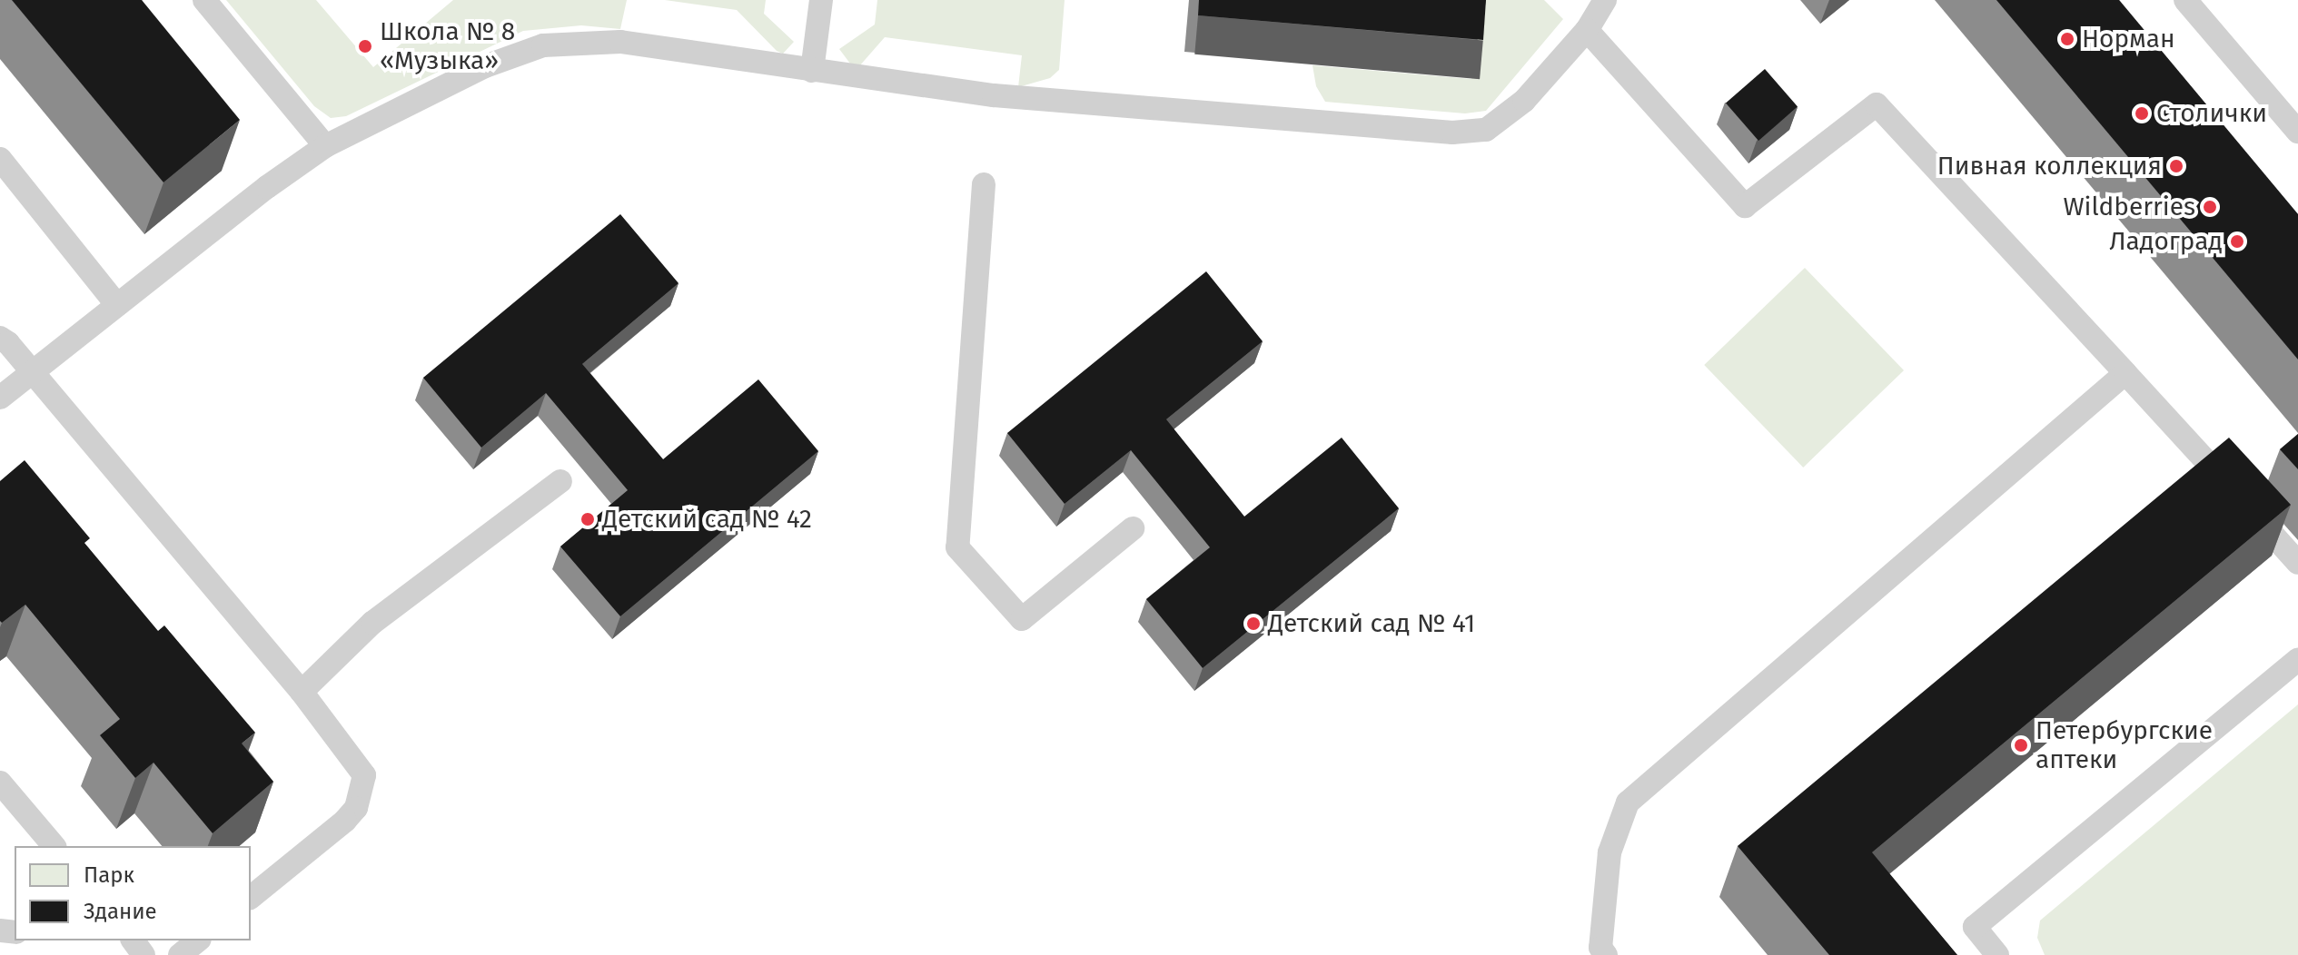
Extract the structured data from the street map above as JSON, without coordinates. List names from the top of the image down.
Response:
{
  "places": [
    "Норман",
    "Школа № 8 «Музыка»",
    "Столички",
    "Пивная коллекция",
    "Wildberries",
    "Ладоград",
    "Детский сад № 42",
    "Детский сад № 41",
    "Петербургские аптеки"
  ],
  "legend": ["Парк", "Здание"]
}
